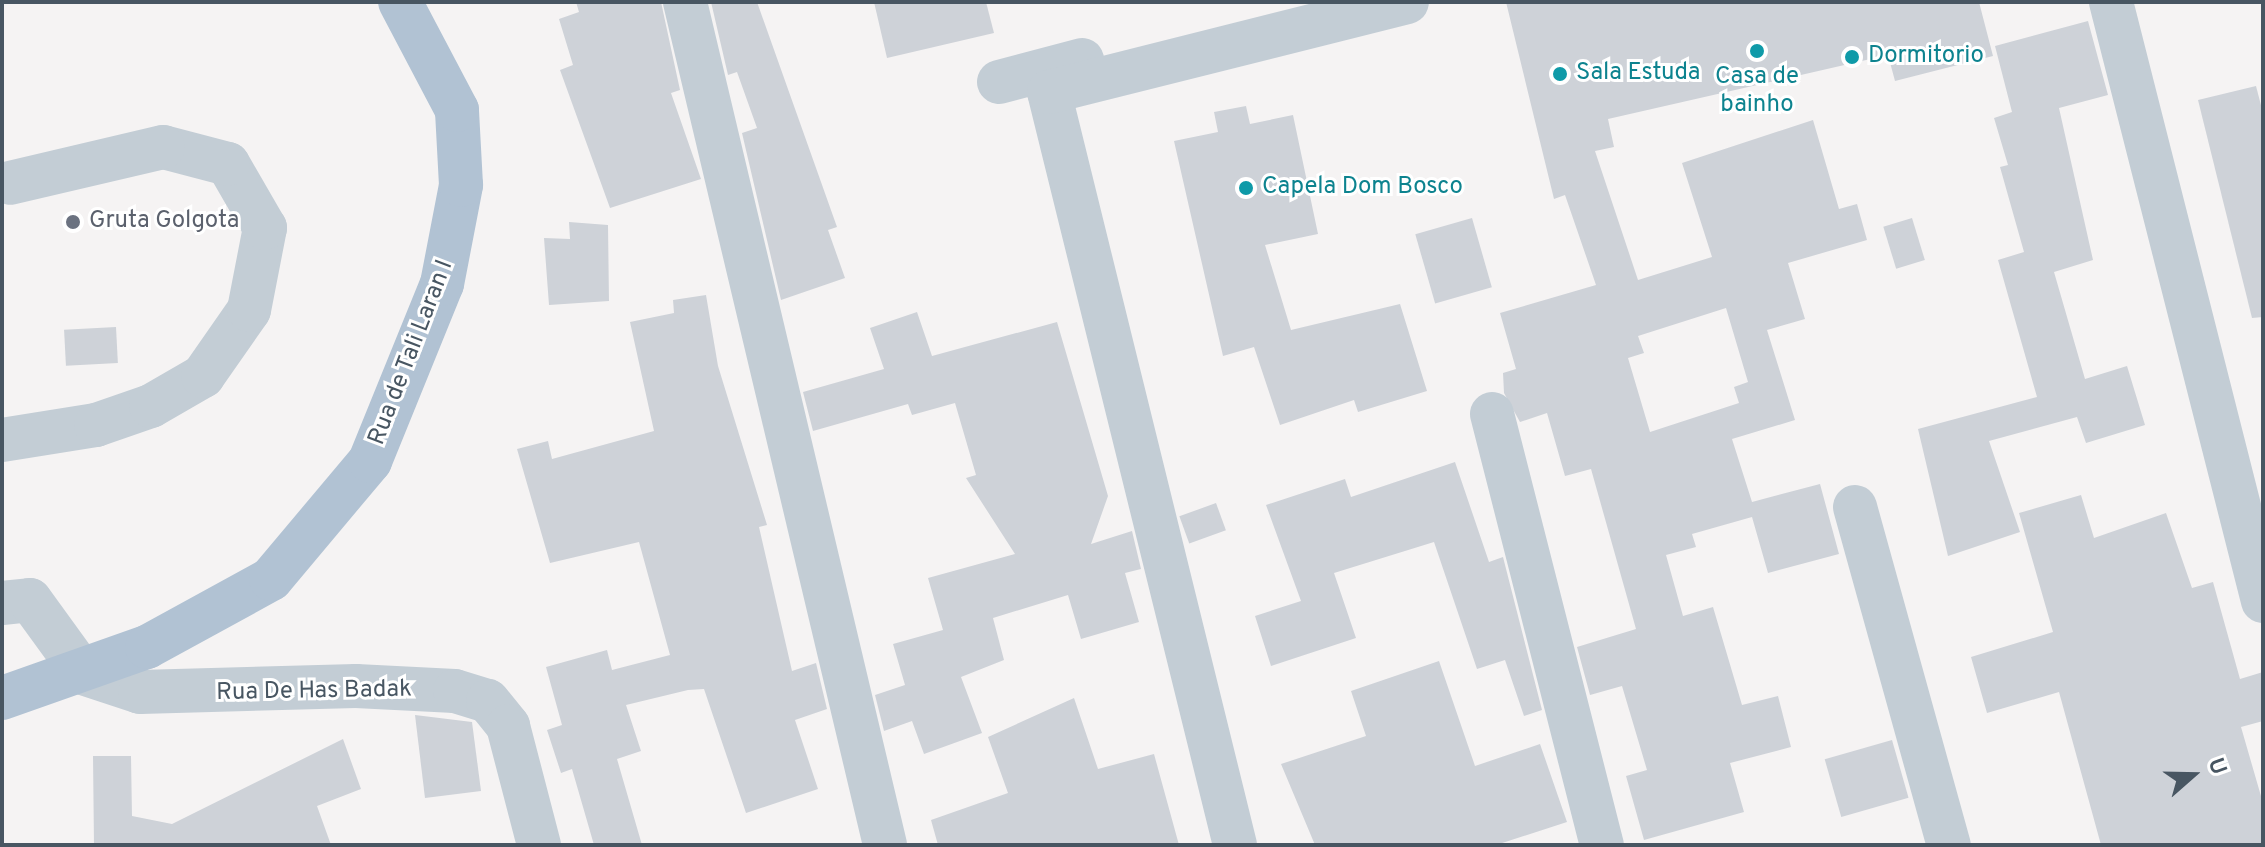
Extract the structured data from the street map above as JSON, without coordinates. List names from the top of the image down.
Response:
{
  "streets": {
    "main road": ["Rua de Tali Laran I"],
    "street": ["Rua De Has Badak"]
  },
  "crossings": [
    ["Rua de Tali Laran I", "Rua De Has Badak"]
  ],
  "places": [
    "Casa de bainho",
    "Dormitorio",
    "Sala Estuda",
    "Capela Dom Bosco",
    "Gruta Golgota"
  ],
  "north": "right"
}
